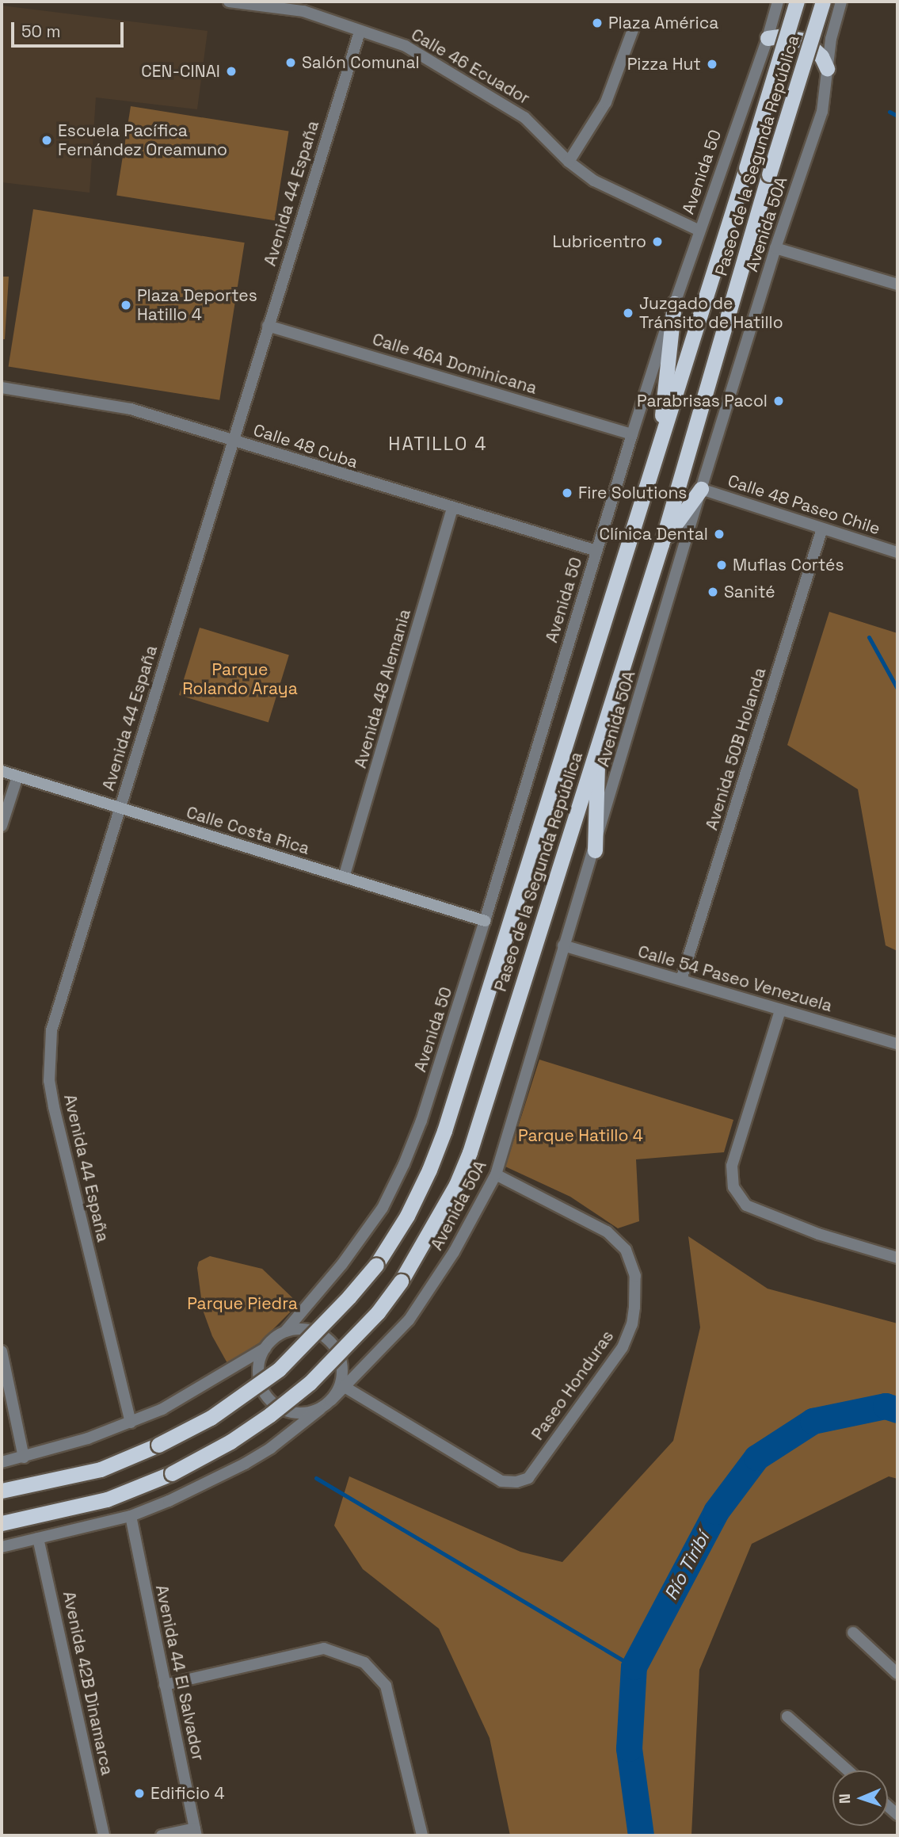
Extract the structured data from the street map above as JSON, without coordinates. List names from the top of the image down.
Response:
{
  "streets": {
    "highway": ["Paseo de la Segunda República"],
    "main road": ["Calle Costa Rica"],
    "street": [
      "Calle 46 Ecuador",
      "Avenida 50",
      "Avenida 44 España",
      "Avenida 50A",
      "Calle 46A Dominicana",
      "Calle 48 Cuba",
      "Calle 48 Paseo Chile",
      "Avenida 48 Alemania",
      "Avenida 50B Holanda",
      "Calle 54 Paseo Venezuela",
      "Paseo Honduras",
      "Avenida 44 El Salvador",
      "Avenida 42B Dinamarca"
    ]
  },
  "crossings": [
    ["Calle 46 Ecuador", "Avenida 50"],
    ["Calle 46 Ecuador", "Avenida 44 España"],
    ["Avenida 50", "Avenida 50A"],
    ["Avenida 50", "Calle 46A Dominicana"],
    ["Avenida 50", "Calle 48 Cuba"],
    ["Avenida 50", "Calle Costa Rica"],
    ["Avenida 44 España", "Calle 46A Dominicana"],
    ["Avenida 44 España", "Calle 48 Cuba"],
    ["Avenida 44 España", "Calle Costa Rica"],
    ["Avenida 50A", "Calle 48 Paseo Chile"],
    ["Avenida 50A", "Calle 54 Paseo Venezuela"],
    ["Avenida 50A", "Paseo Honduras"],
    ["Calle 48 Cuba", "Avenida 48 Alemania"],
    ["Calle 48 Paseo Chile", "Avenida 50B Holanda"],
    ["Avenida 48 Alemania", "Calle Costa Rica"],
    ["Avenida 50B Holanda", "Calle 54 Paseo Venezuela"]
  ],
  "districts": ["HATILLO 4"],
  "water": ["Río Tiribí"],
  "parks": ["Parque Rolando Araya", "Parque Hatillo 4", "Parque Piedra"],
  "places": [
    "Plaza América",
    "Salón Comunal",
    "Pizza Hut",
    "CEN-CINAI",
    "Escuela Pacífica Fernández Oreamuno",
    "Lubricentro",
    "Plaza Deportes Hatillo 4",
    "Juzgado de Tránsito de Hatillo",
    "Parabrisas Pacol",
    "Fire Solutions",
    "Clínica Dental",
    "Muflas Cortés",
    "Sanité",
    "Edificio 4"
  ],
  "scale_bar": "50 m",
  "north": "left"
}
